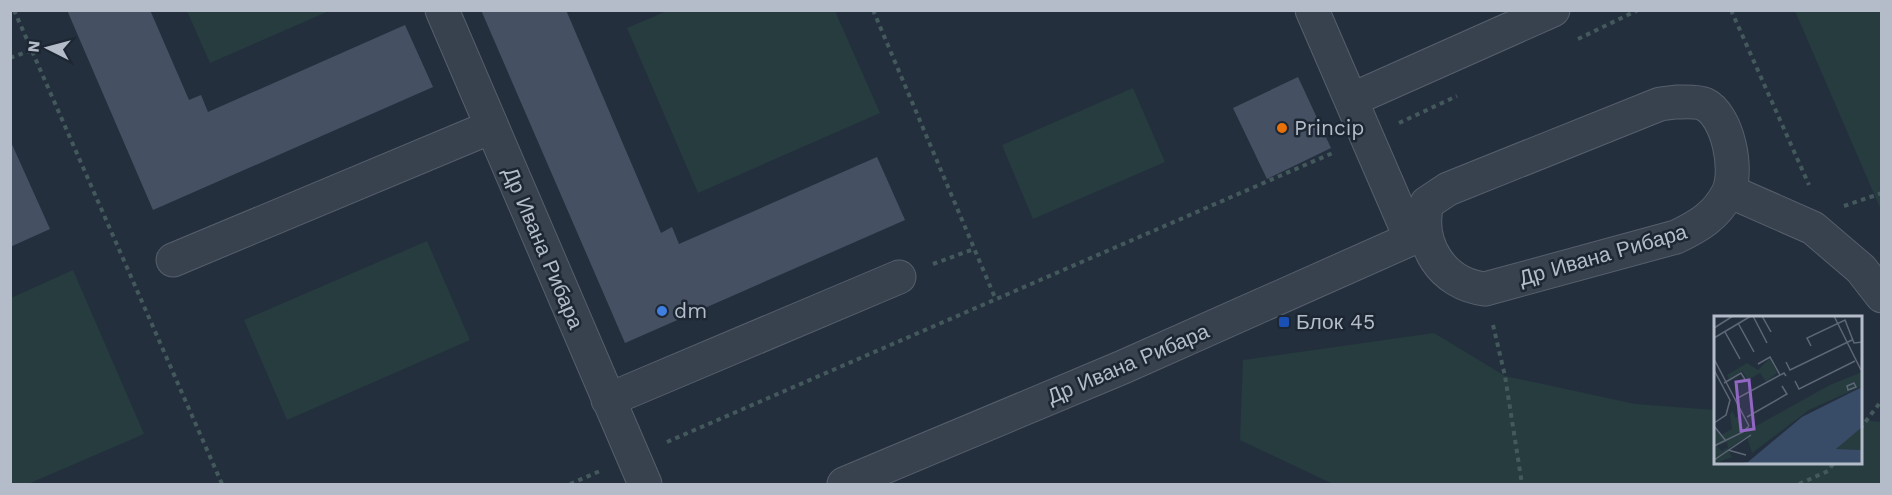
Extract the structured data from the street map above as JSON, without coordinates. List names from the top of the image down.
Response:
{
  "streets": {
    "street": ["Др Ивана Рибара"]
  },
  "places": {
    "other": ["Princip", "dm"],
    "transit": ["Блок 45"]
  },
  "north": "left"
}
